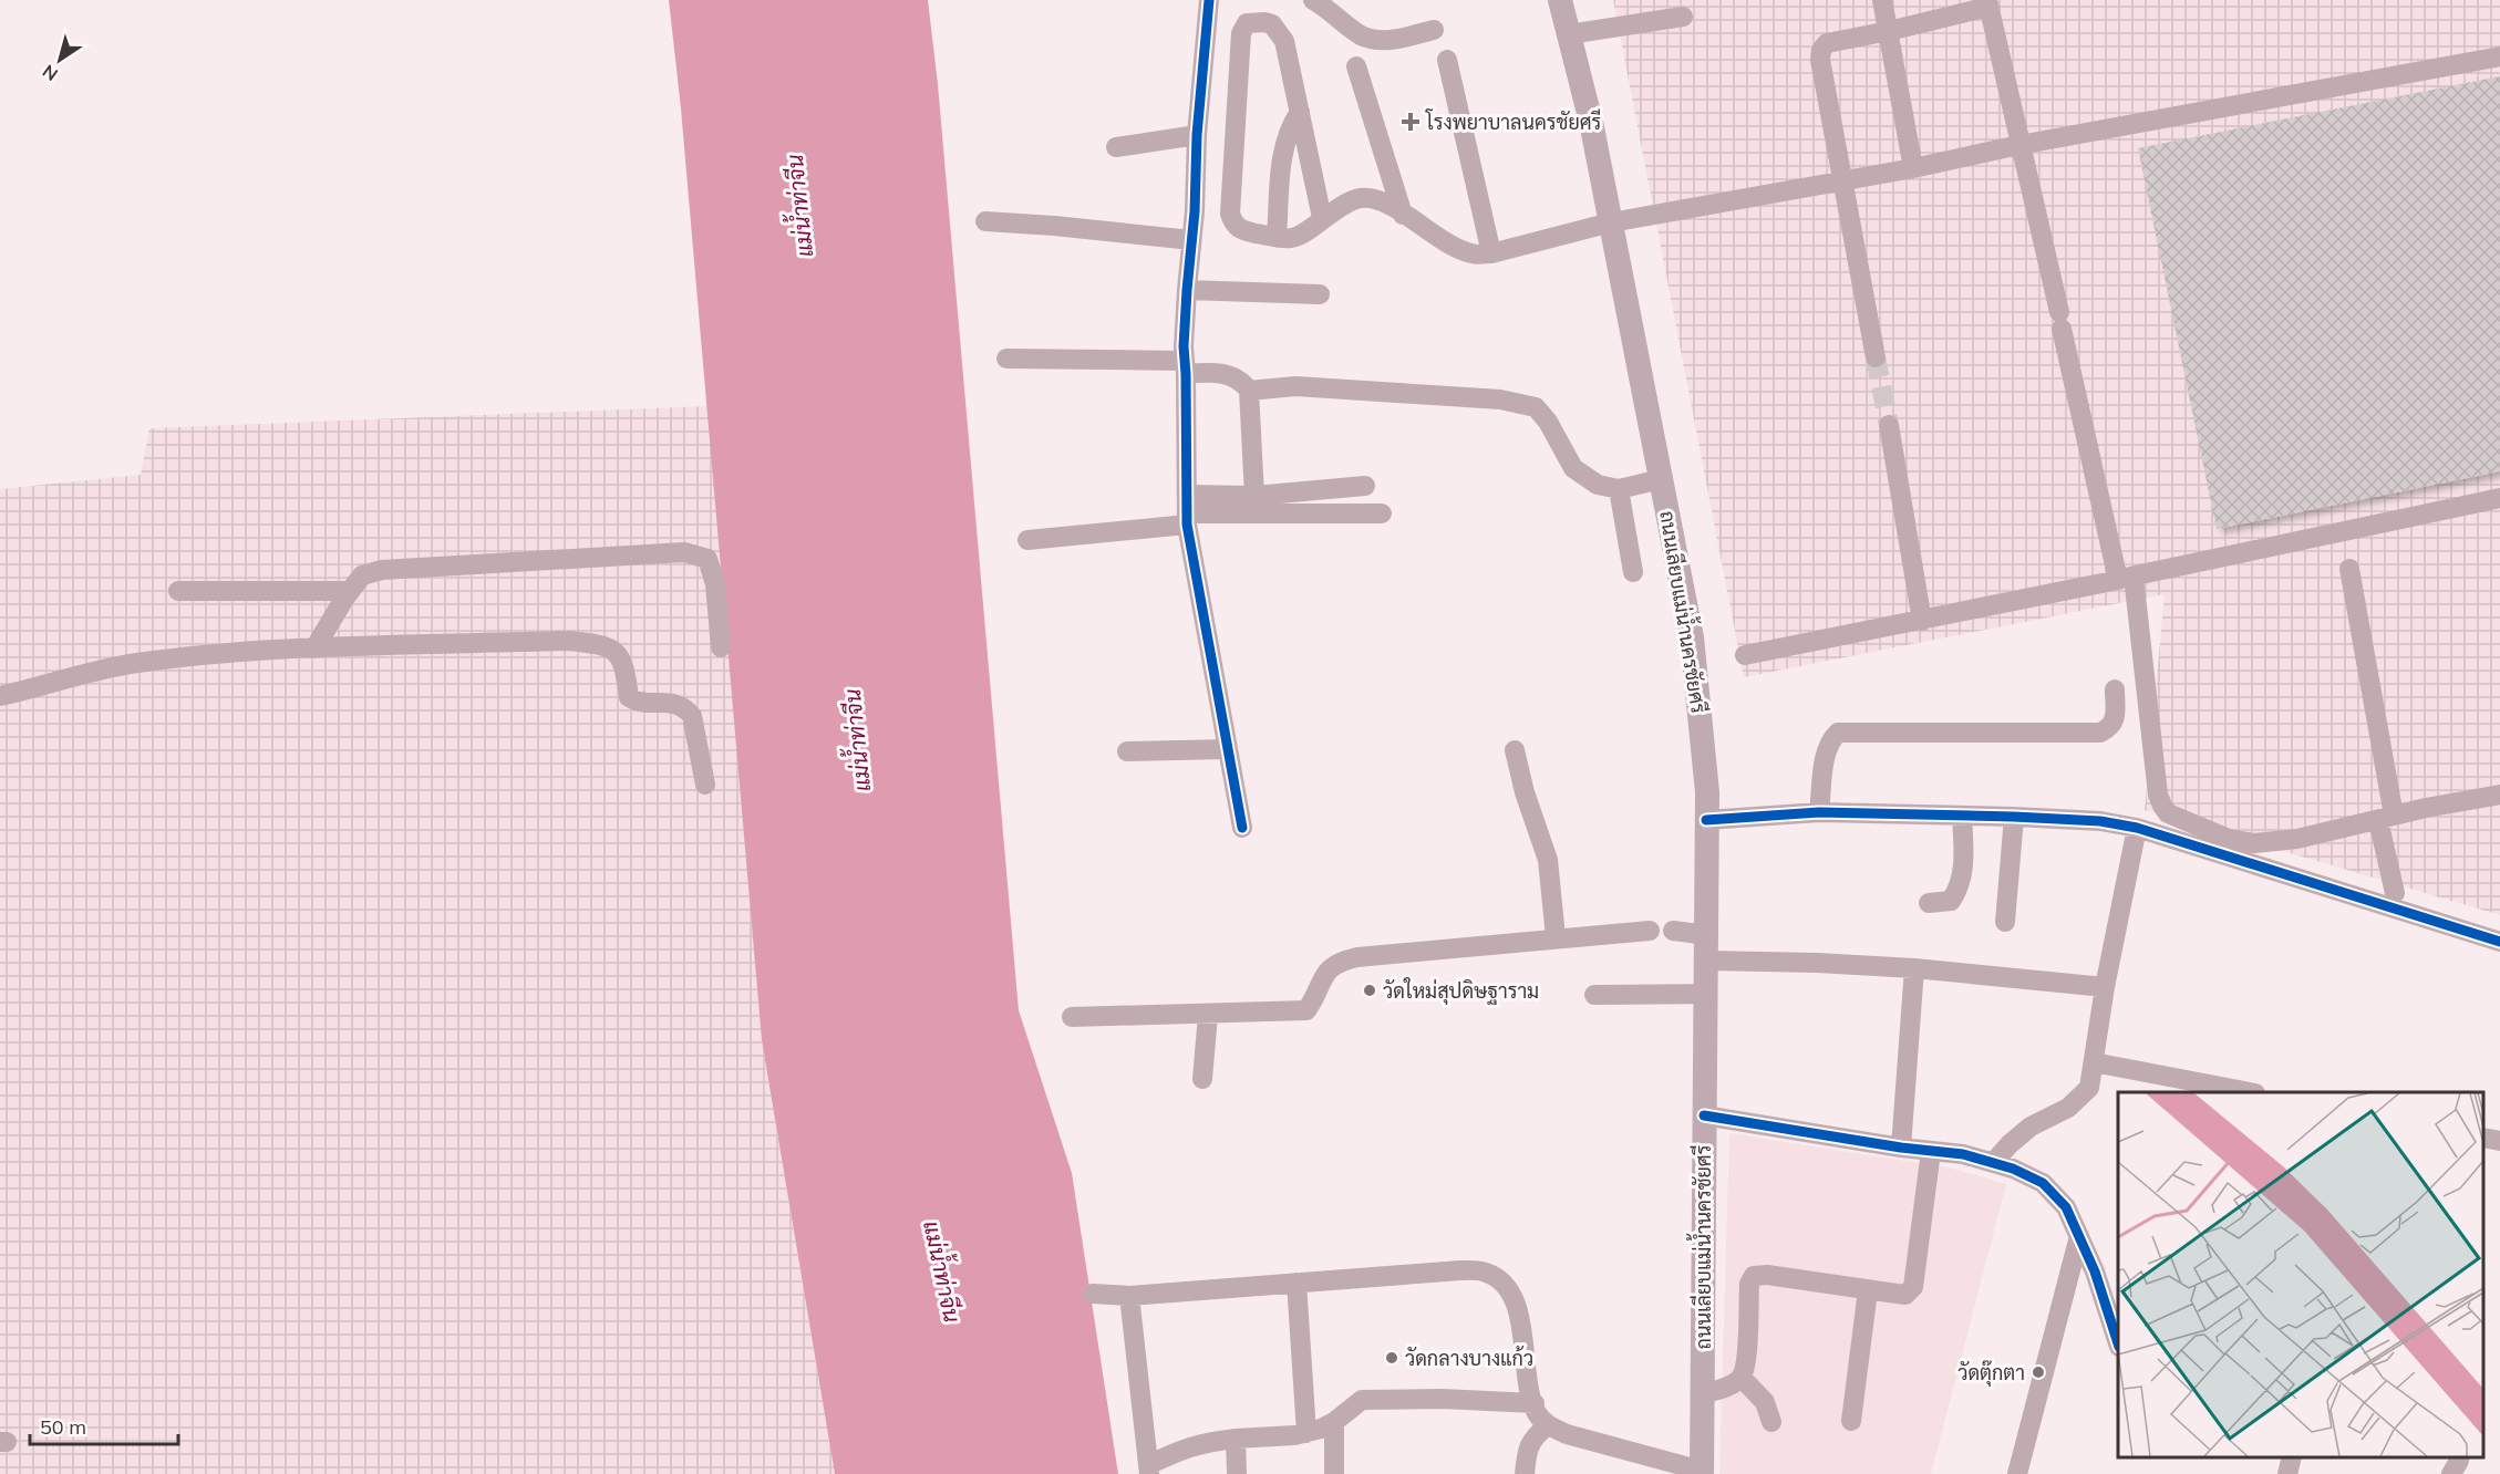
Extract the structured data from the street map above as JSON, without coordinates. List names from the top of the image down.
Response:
{
  "streets": {
    "main road": ["ถนนเลียบแม่น้ำนครชัยศรี"]
  },
  "water": ["แม่น้ำท่าจีน"],
  "places": {
    "health": ["โรงพยาบาลนครชัยศรี"],
    "other": ["วัดใหม่สุปดิษฐาราม", "วัดกลางบางแก้ว", "วัดตุ๊กตา"]
  },
  "scale_bar": "50 m",
  "north": "bottom left"
}
